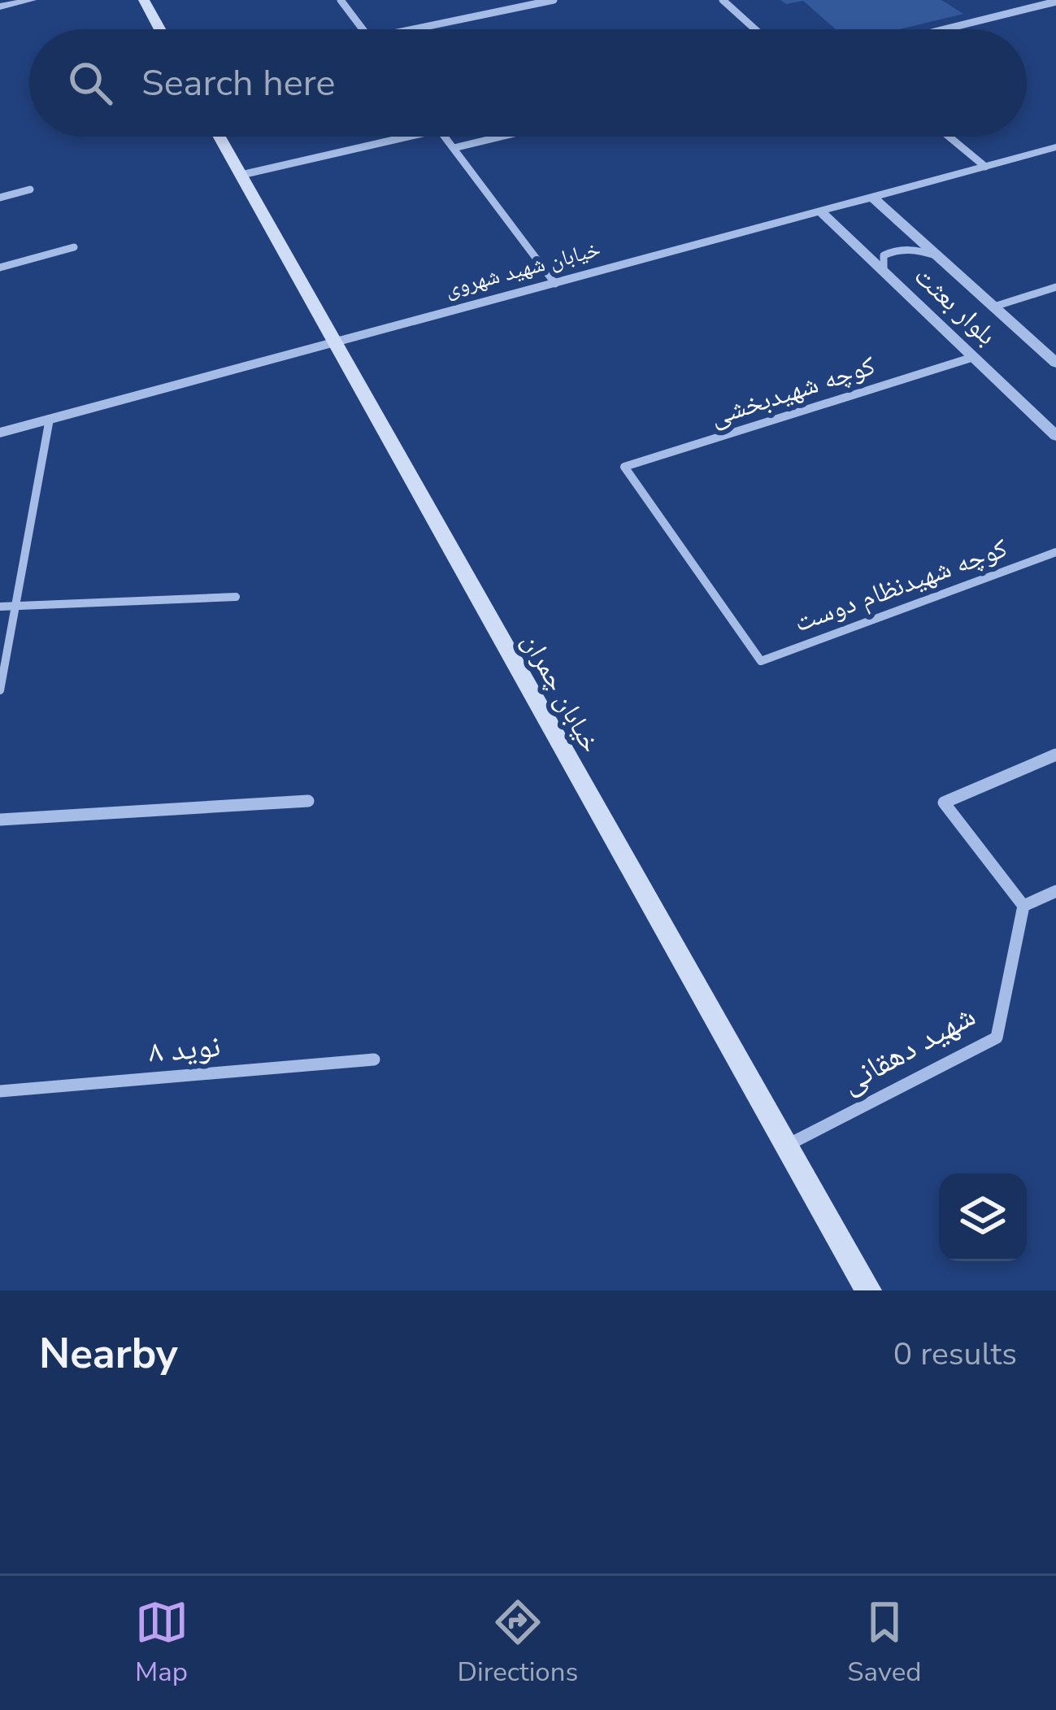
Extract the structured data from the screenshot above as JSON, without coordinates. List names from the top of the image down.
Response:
{
  "streets": {
    "main road": ["خیابان چمران"],
    "street": [
      "خیابان شهید شهروی",
      "بلوار بعثت",
      "کوچه شهیدبخشی",
      "کوچه شهیدنظام دوست",
      "نوید ۸",
      "شهید دهقانی"
    ]
  },
  "crossings": [
    ["خیابان شهید شهروی", "بلوار بعثت"],
    ["خیابان شهید شهروی", "خیابان چمران"],
    ["بلوار بعثت", "کوچه شهیدبخشی"],
    ["کوچه شهیدبخشی", "کوچه شهیدنظام دوست"],
    ["خیابان چمران", "شهید دهقانی"]
  ],
  "page": {
    "search": "Search here",
    "heading": ["Nearby", "0 results"],
    "nav": ["Map", "Directions", "Saved"]
  }
}
